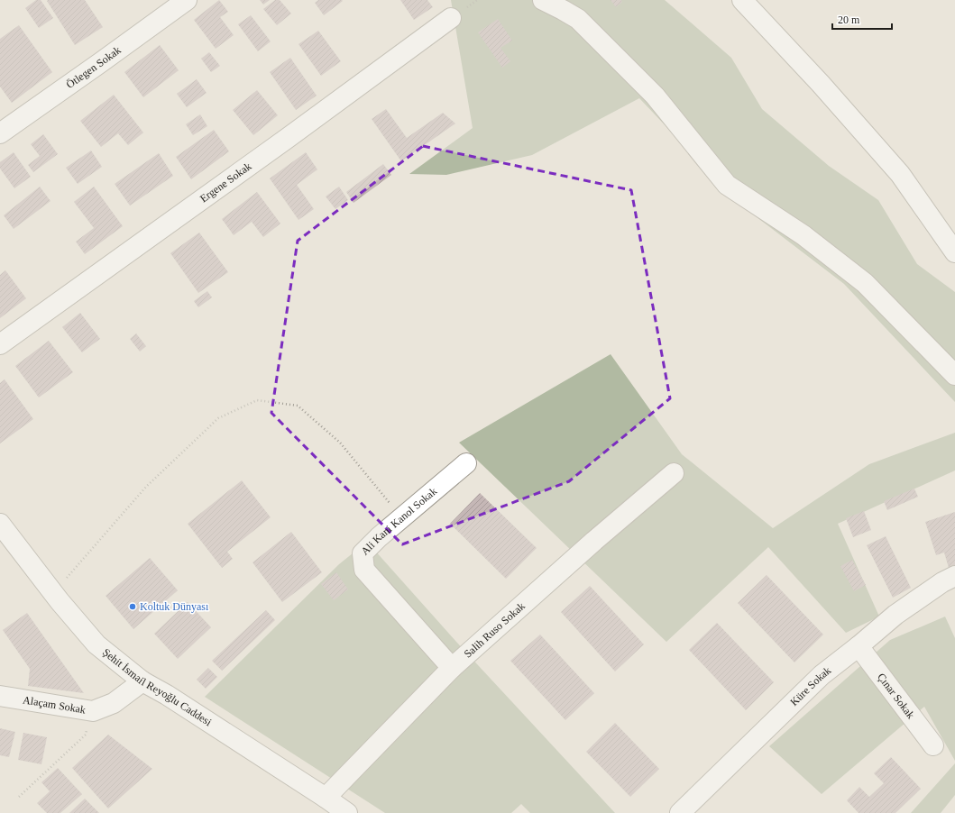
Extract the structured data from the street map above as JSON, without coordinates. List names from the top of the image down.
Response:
{
  "streets": {
    "street": [
      "Ötlegen Sokak",
      "Ergene Sokak",
      "Ali Kani Kanol Sokak",
      "Salih Ruso Sokak",
      "Şehit İsmail Reyoğlu Caddesi",
      "Küre Sokak",
      "Çınar Sokak",
      "Alaçam Sokak"
    ]
  },
  "crossings": [
    ["Ali Kani Kanol Sokak", "Salih Ruso Sokak"],
    ["Salih Ruso Sokak", "Şehit İsmail Reyoğlu Caddesi"],
    ["Şehit İsmail Reyoğlu Caddesi", "Alaçam Sokak"],
    ["Küre Sokak", "Çınar Sokak"]
  ],
  "places": ["Koltuk Dünyası"],
  "scale_bar": "20 m"
}
